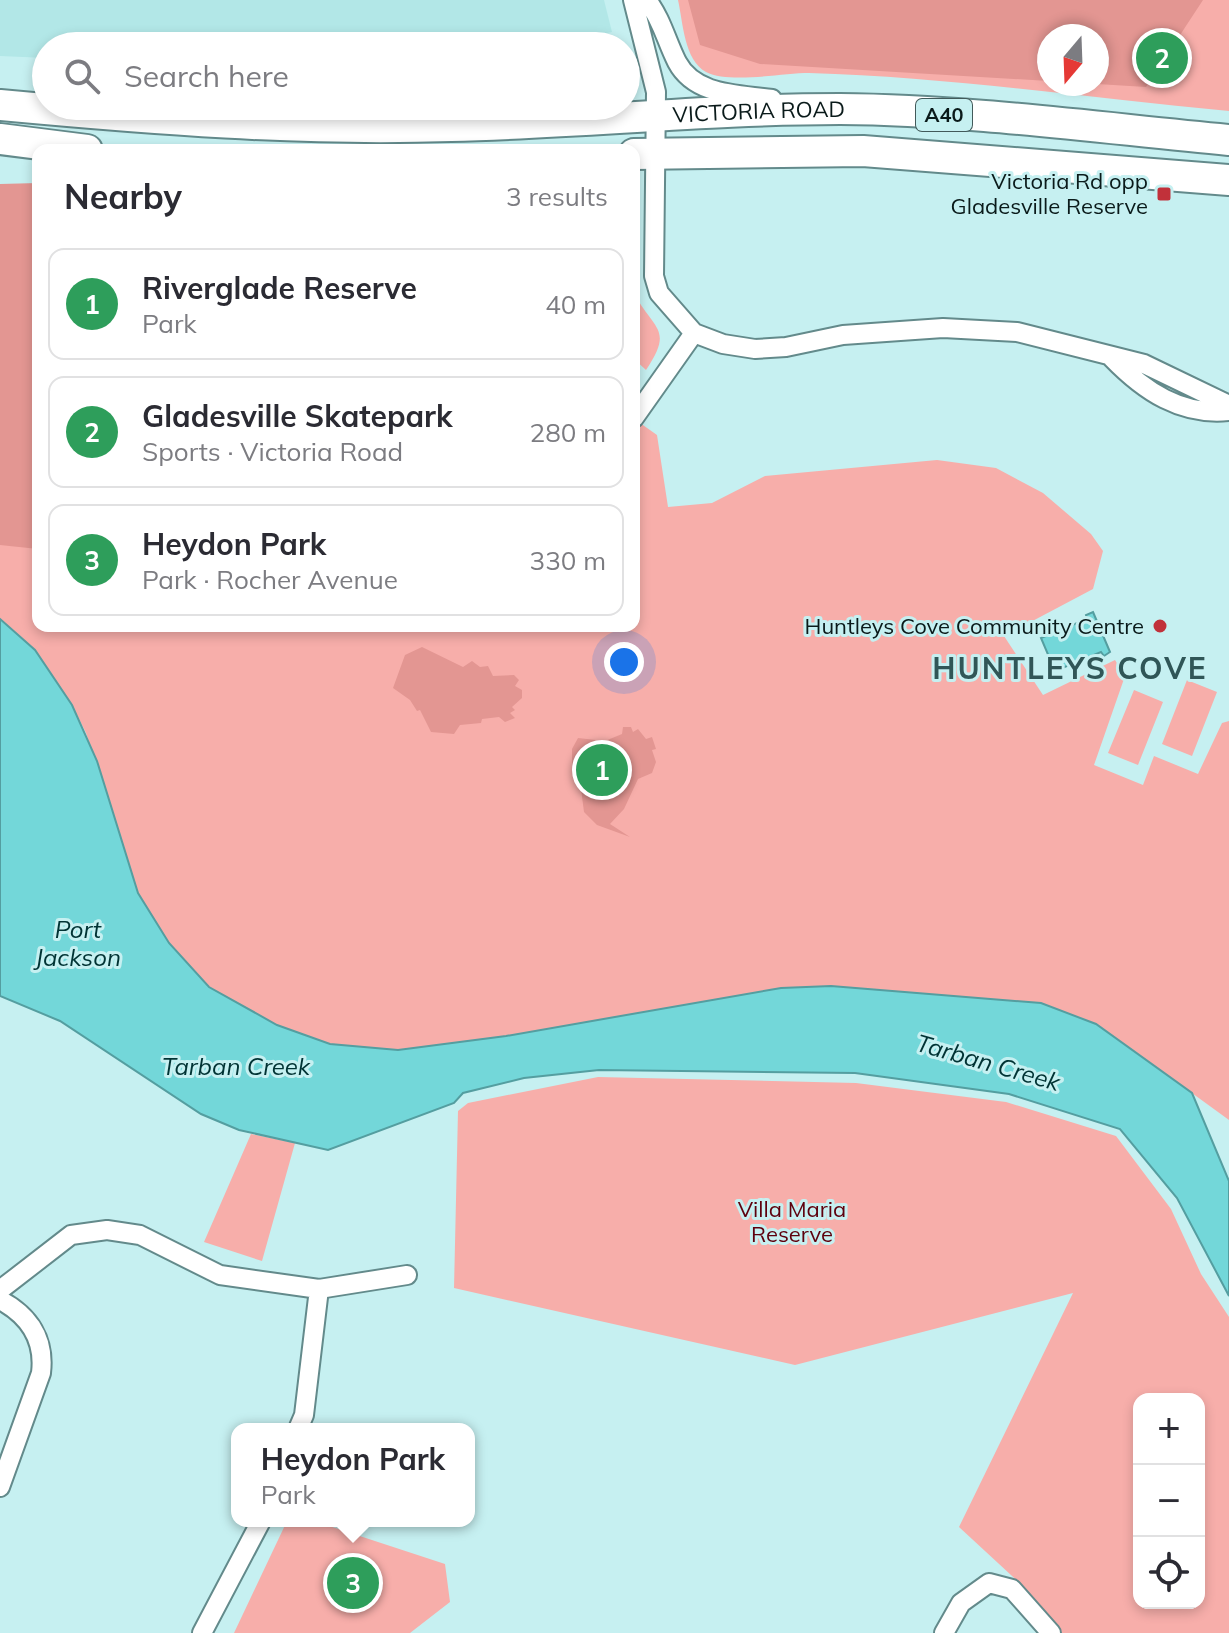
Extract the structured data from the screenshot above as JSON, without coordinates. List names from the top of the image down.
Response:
{
  "streets": {
    "highway": ["VICTORIA ROAD", "A40"]
  },
  "districts": ["HUNTLEYS COVE"],
  "water": ["Port Jackson", "Tarban Creek"],
  "parks": ["Villa Maria Reserve"],
  "places": {
    "transit": ["Victoria Rd opp Gladesville Reserve"],
    "other": ["Huntleys Cove Community Centre"]
  },
  "north": "bottom",
  "page": {
    "pins": ["2", "1", "3"],
    "search": "Search here",
    "heading": ["Nearby", "3 results"],
    "list": [
      {
        "mark": "1",
        "name": "Riverglade Reserve",
        "note": "Park",
        "value": "40 m"
      },
      {
        "mark": "2",
        "name": "Gladesville Skatepark",
        "note": "Sports · Victoria Road",
        "value": "280 m"
      },
      {
        "mark": "3",
        "name": "Heydon Park",
        "note": "Park · Rocher Avenue",
        "value": "330 m"
      }
    ],
    "map_buttons": ["+", "−"],
    "popup": ["Heydon Park", "Park"]
  }
}
